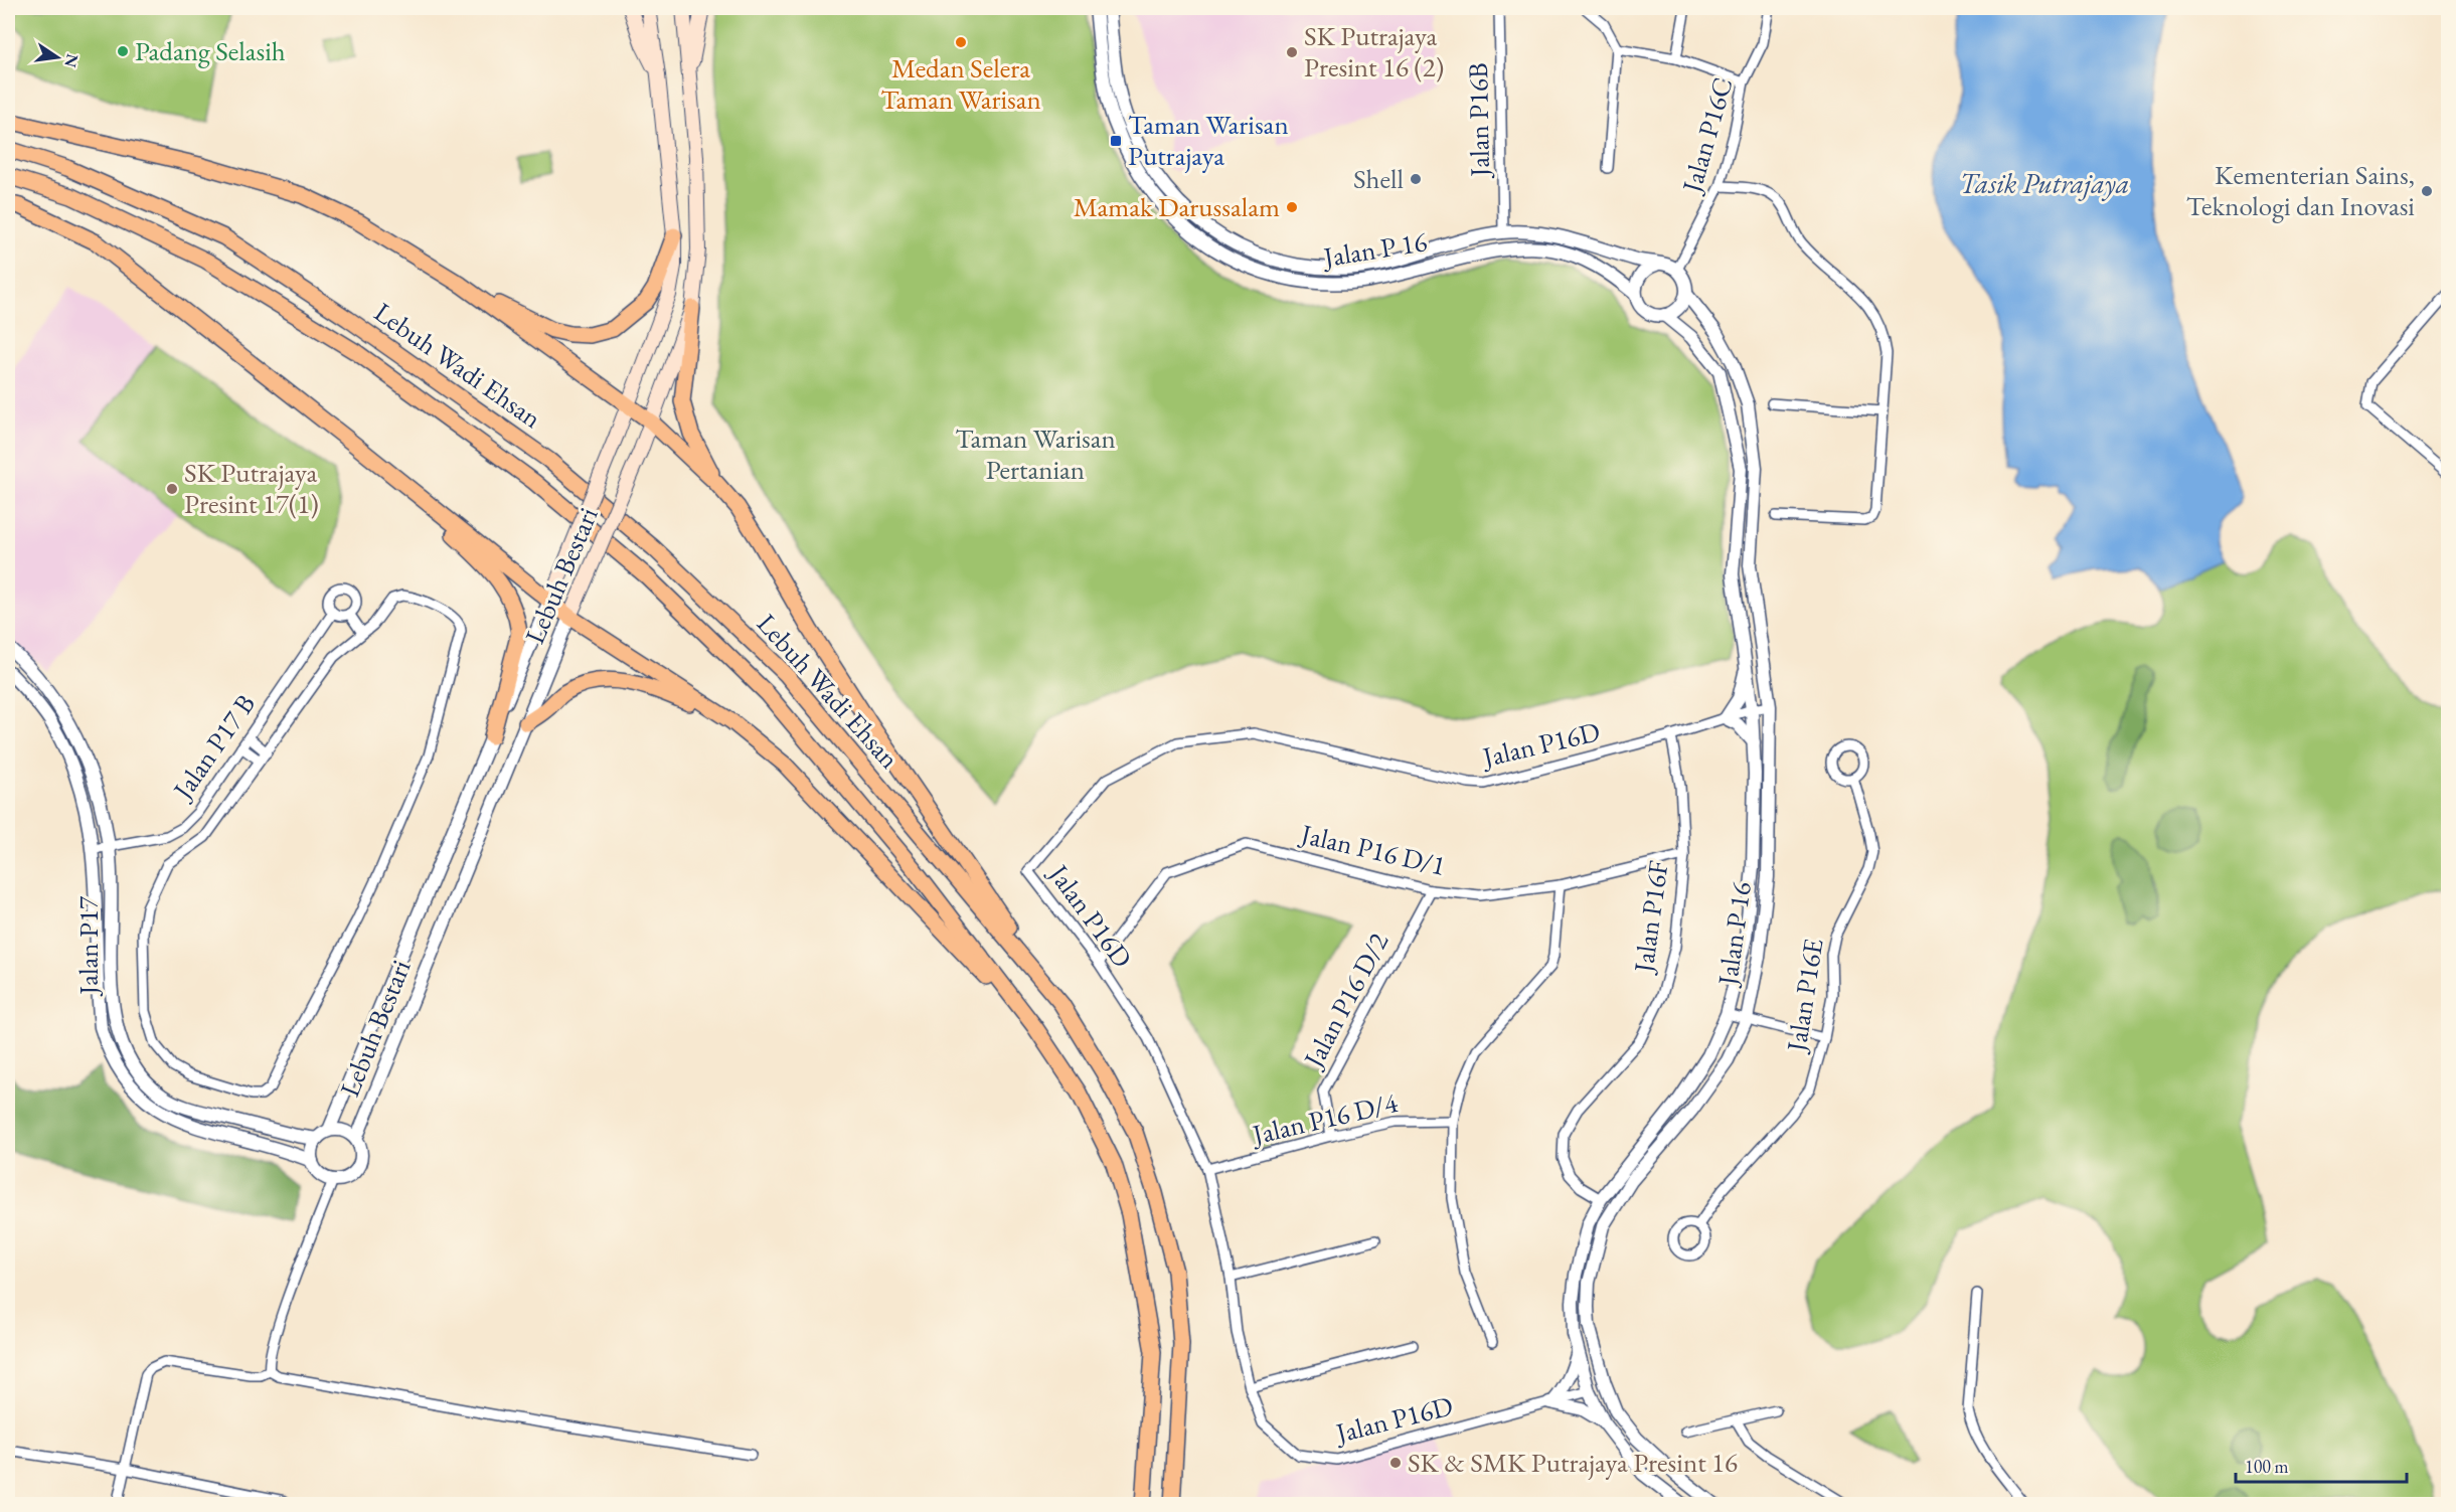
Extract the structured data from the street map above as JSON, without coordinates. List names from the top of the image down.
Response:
{
  "streets": {
    "main road": ["Lebuh Wadi Ehsan", "Lebuh Bestari"],
    "street": [
      "Jalan P16B",
      "Jalan P16C",
      "Jalan P 16",
      "Jalan P16D",
      "Jalan P17 B",
      "Jalan P16 D/1",
      "Jalan P16F",
      "Jalan P17",
      "Jalan P16E",
      "Jalan P16 D/2",
      "Jalan P16 D/4"
    ]
  },
  "crossings": [
    ["Jalan P16B", "Jalan P 16"],
    ["Jalan P16C", "Jalan P 16"],
    ["Jalan P 16", "Jalan P16D"],
    ["Jalan P 16", "Jalan P16F"],
    ["Lebuh Bestari", "Jalan P17"],
    ["Jalan P16D", "Jalan P16 D/1"],
    ["Jalan P16D", "Jalan P16F"],
    ["Jalan P16D", "Jalan P16 D/4"],
    ["Jalan P17 B", "Jalan P17"],
    ["Jalan P16 D/1", "Jalan P16F"],
    ["Jalan P16 D/1", "Jalan P16 D/2"],
    ["Jalan P16 D/2", "Jalan P16 D/4"]
  ],
  "water": ["Tasik Putrajaya"],
  "parks": ["Taman Warisan Pertanian"],
  "places": {
    "other": [
      "Medan Selera Taman Warisan",
      "Padang Selasih",
      "SK Putrajaya Presint 16 (2)",
      "Shell",
      "Kementerian Sains, Teknologi dan Inovasi",
      "Mamak Darussalam",
      "SK Putrajaya Presint 17(1)",
      "SK & SMK Putrajaya Presint 16"
    ],
    "transit": ["Taman Warisan Putrajaya"]
  },
  "scale_bar": "100 m",
  "north": "right"
}
